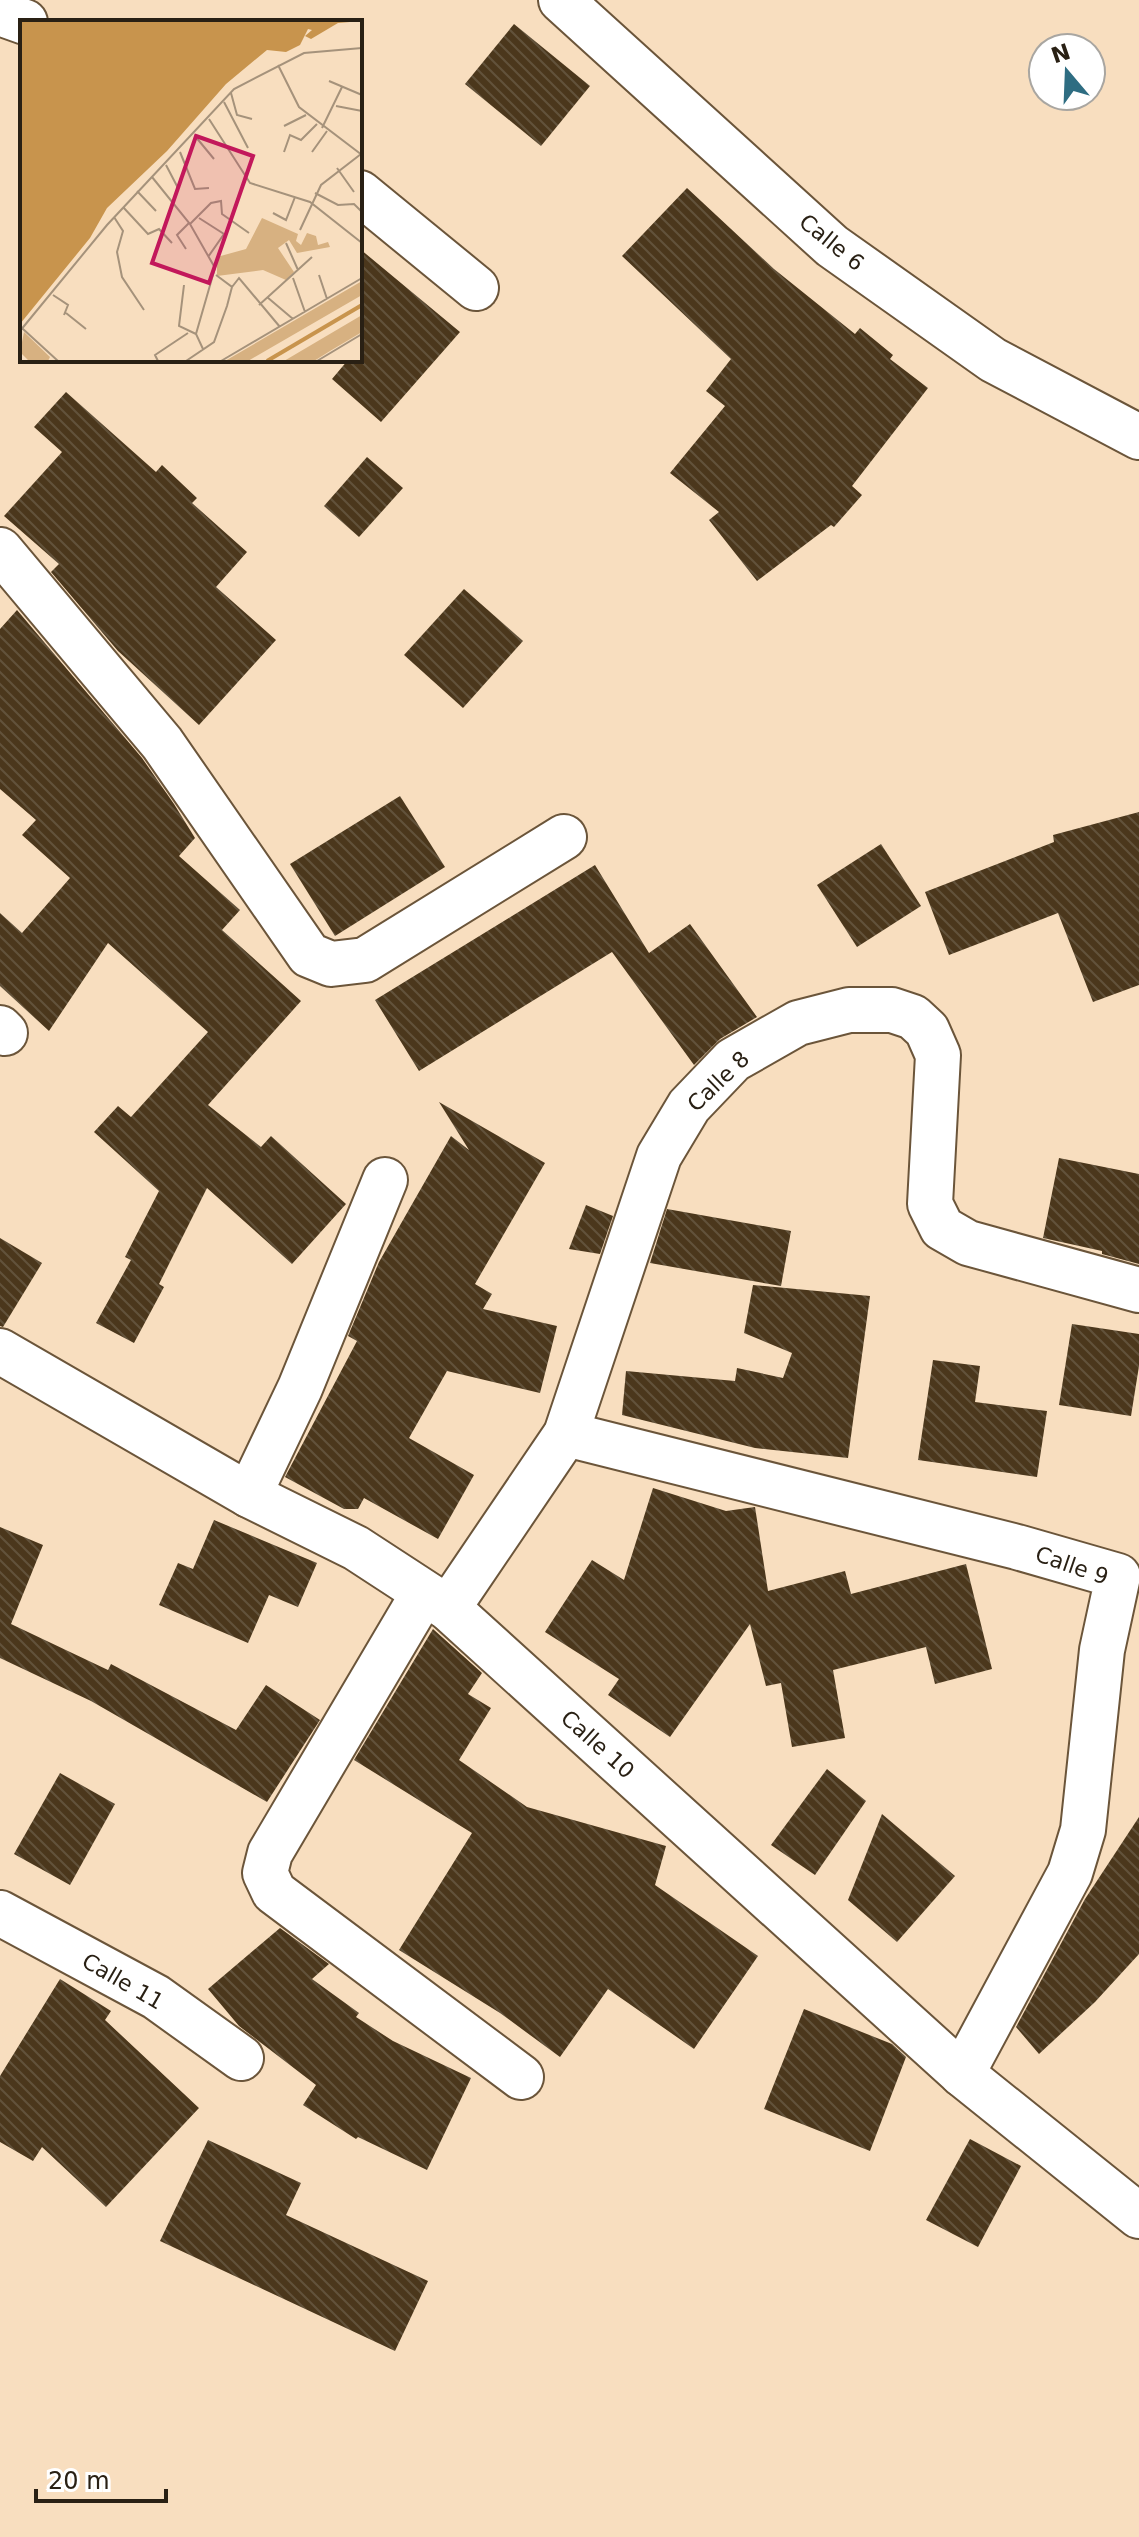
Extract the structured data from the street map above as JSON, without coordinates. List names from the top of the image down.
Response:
{
  "streets": {
    "street": [
      "Calle 6",
      "Calle 8",
      "Calle 9",
      "Calle 10",
      "Calle 11"
    ]
  },
  "crossings": [
    ["Calle 8", "Calle 9"],
    ["Calle 8", "Calle 10"],
    ["Calle 9", "Calle 10"]
  ],
  "scale_bar": "20 m",
  "north": "top"
}
